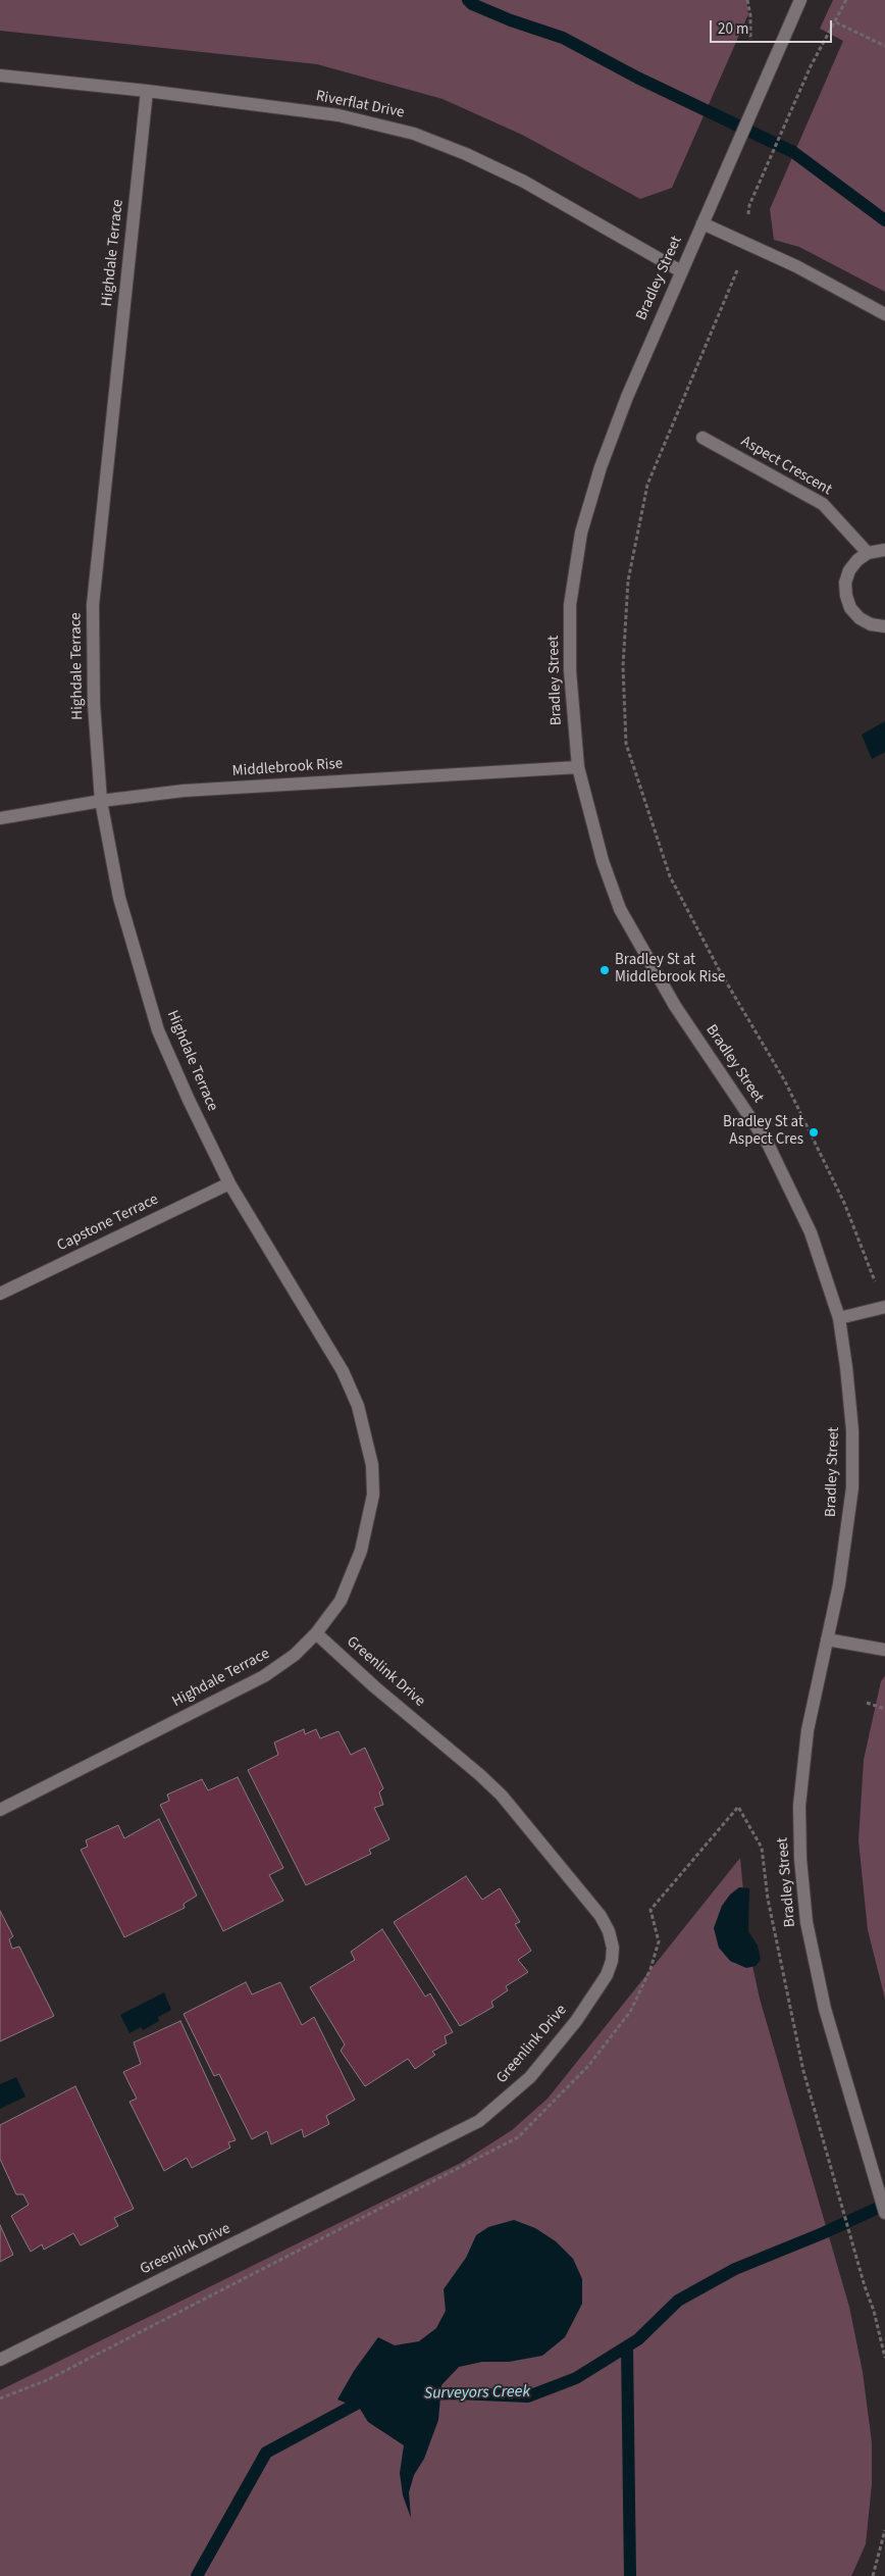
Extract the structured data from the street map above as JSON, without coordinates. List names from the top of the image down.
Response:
{
  "streets": {
    "street": [
      "Riverflat Drive",
      "Highdale Terrace",
      "Bradley Street",
      "Aspect Crescent",
      "Middlebrook Rise",
      "Capstone Terrace",
      "Greenlink Drive"
    ]
  },
  "crossings": [
    ["Riverflat Drive", "Highdale Terrace"],
    ["Riverflat Drive", "Bradley Street"],
    ["Highdale Terrace", "Middlebrook Rise"],
    ["Highdale Terrace", "Capstone Terrace"],
    ["Highdale Terrace", "Greenlink Drive"],
    ["Bradley Street", "Middlebrook Rise"]
  ],
  "water": ["Surveyors Creek"],
  "places": ["Bradley St at Middlebrook Rise", "Bradley St at Aspect Cres"],
  "scale_bar": "20 m"
}
